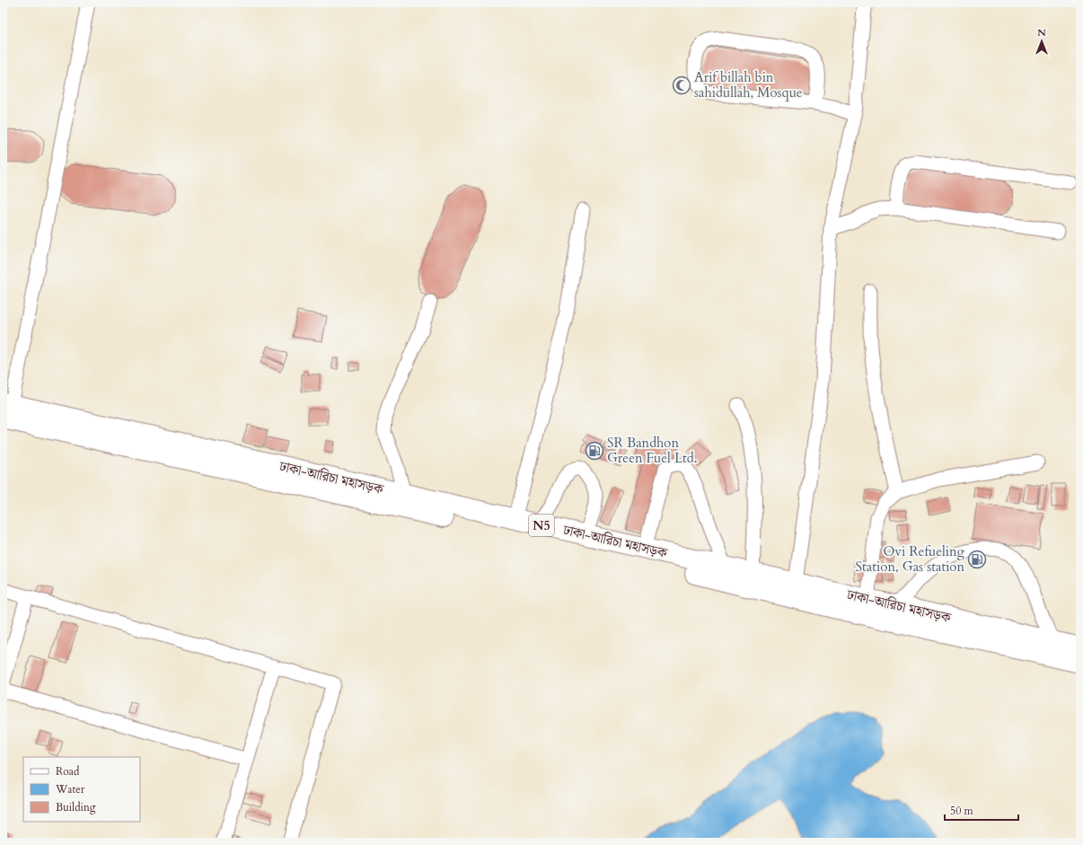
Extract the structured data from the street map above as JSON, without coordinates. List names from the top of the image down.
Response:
{
  "streets": {
    "highway": ["ঢাকা-আরিচা মহাসড়ক", "N5"]
  },
  "places": {
    "mosque": ["Arif billah bin sahidullah, Mosque"],
    "fuel station": ["SR Bandhon Green Fuel Ltd.", "Ovi Refueling Station, Gas station"]
  },
  "legend": ["Road", "Water", "Building"],
  "scale_bar": "50 m",
  "north": "top"
}
